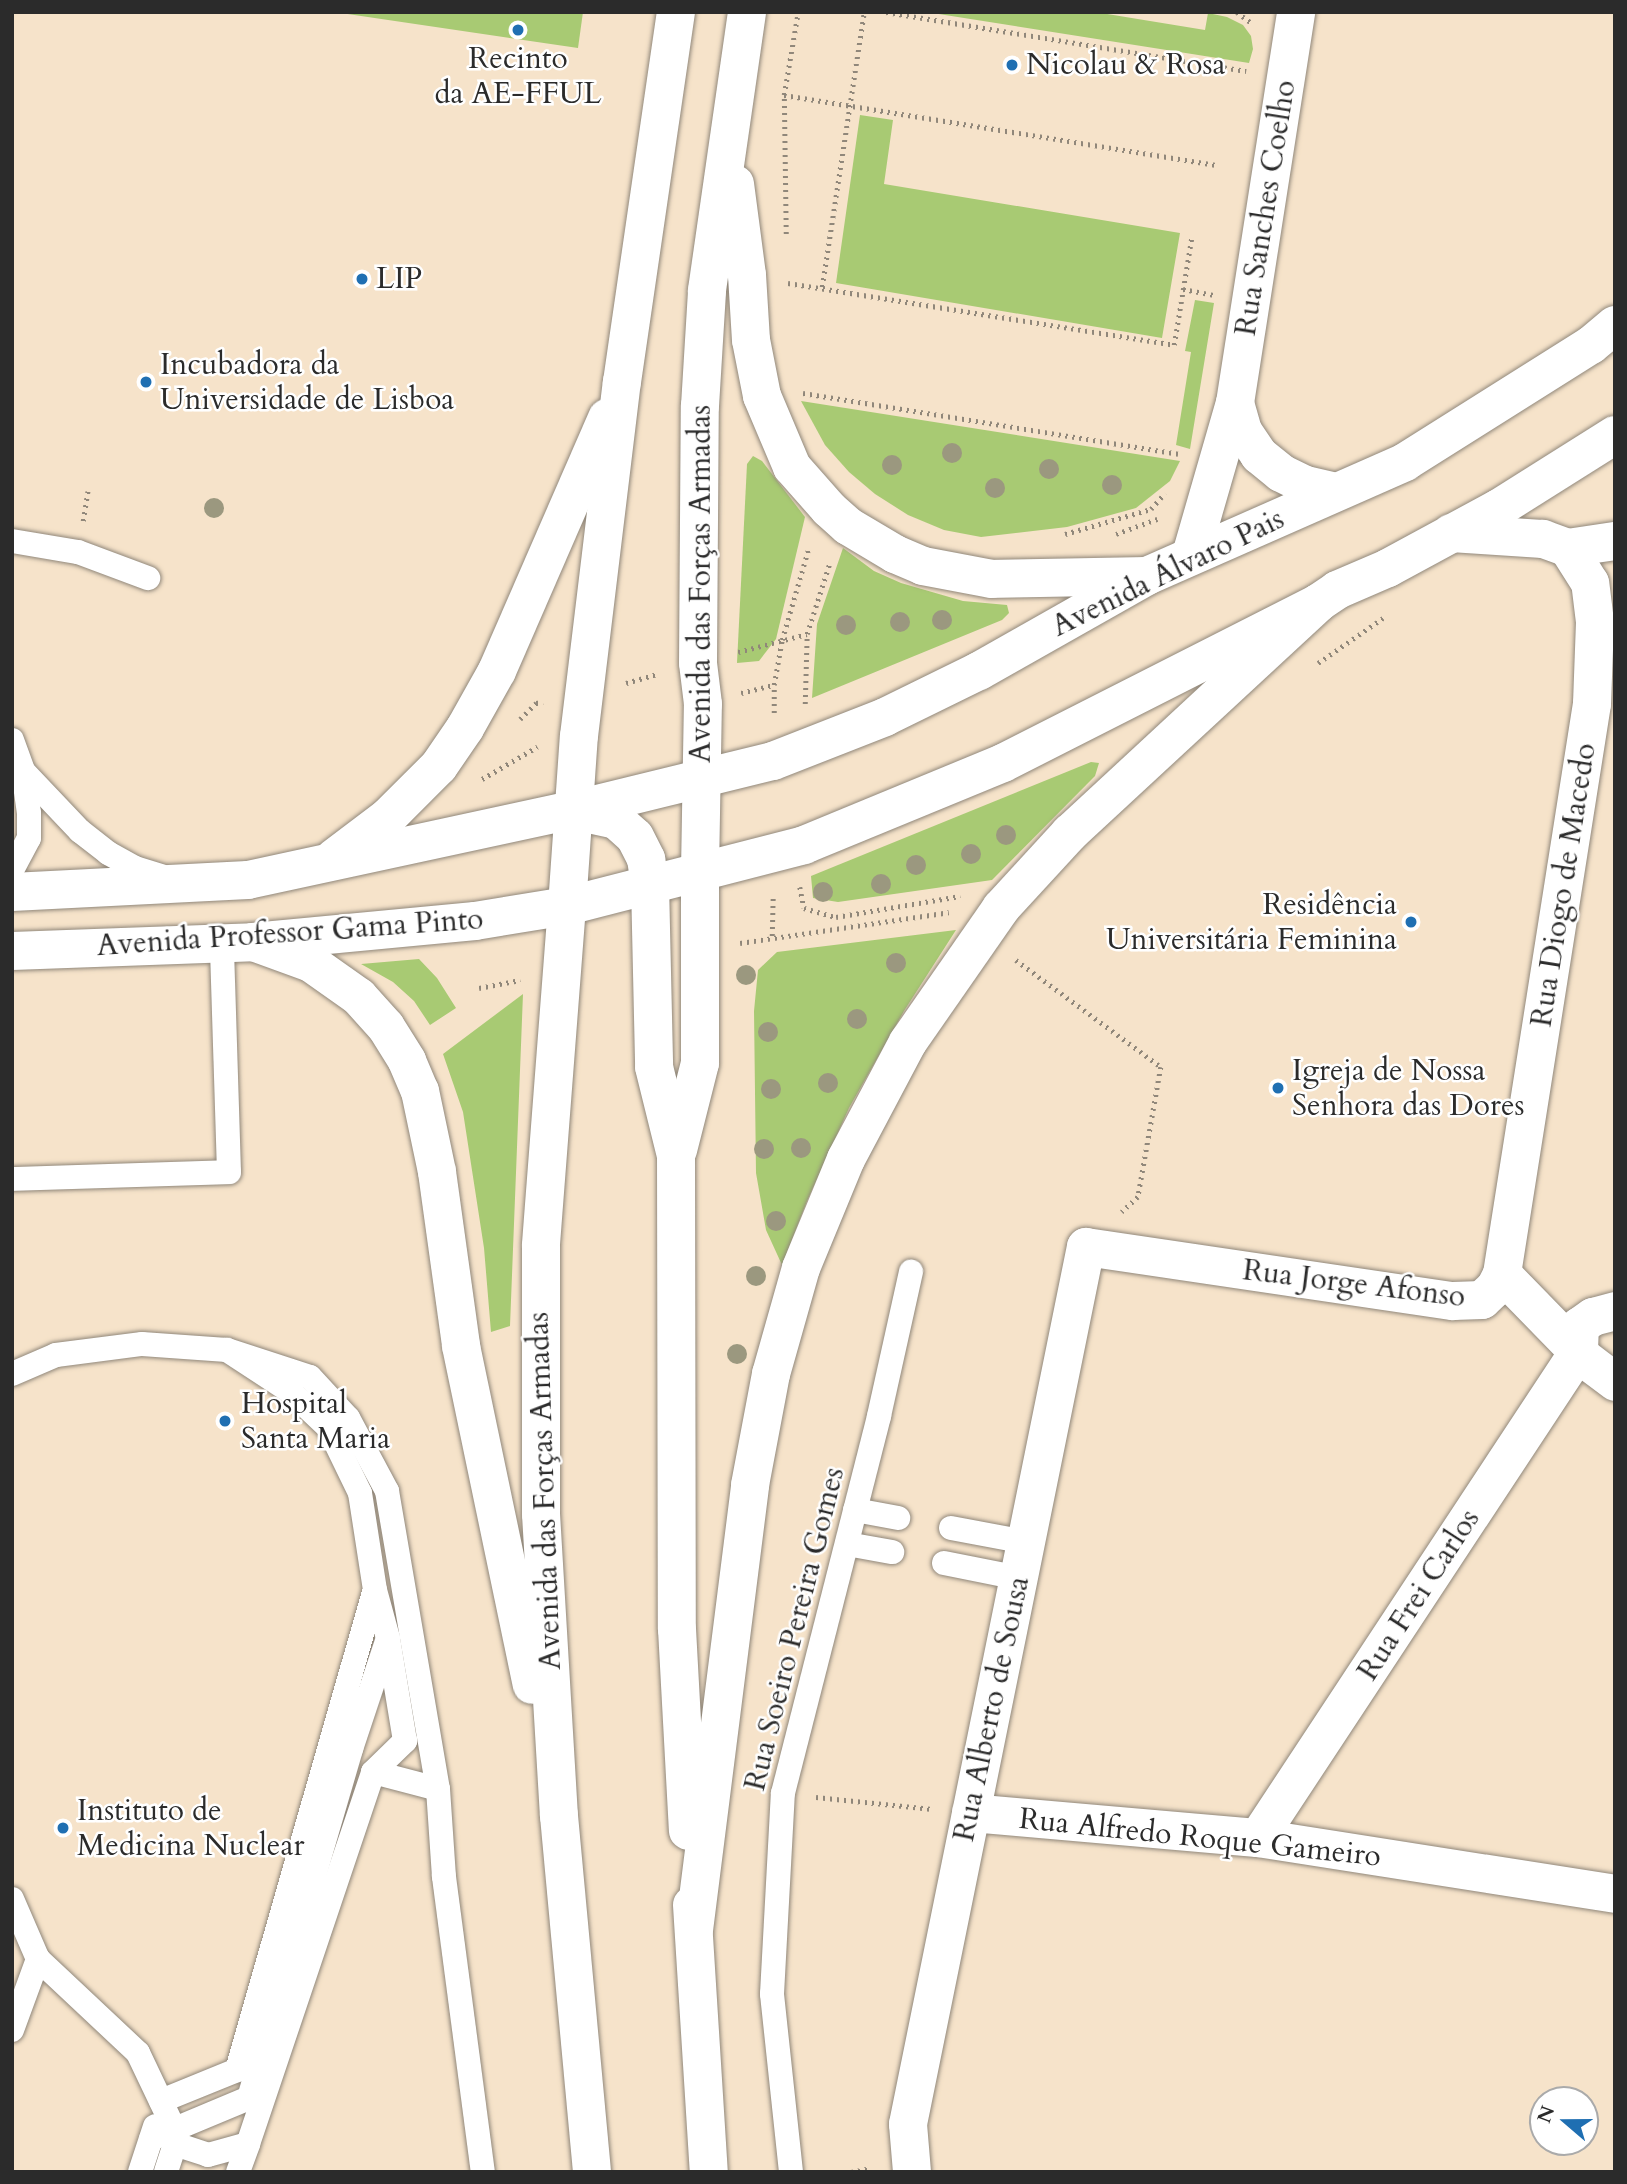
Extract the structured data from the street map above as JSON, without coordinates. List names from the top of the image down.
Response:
{
  "streets": {
    "main road": [
      "Rua Sanches Coelho",
      "Avenida Álvaro Pais",
      "Avenida das Forças Armadas",
      "Rua Diogo de Macedo",
      "Avenida Professor Gama Pinto",
      "Rua Jorge Afonso",
      "Rua Frei Carlos",
      "Rua Alberto de Sousa",
      "Rua Alfredo Roque Gameiro"
    ],
    "lane": ["Rua Soeiro Pereira Gomes"]
  },
  "crossings": [
    ["Rua Sanches Coelho", "Avenida Álvaro Pais"],
    ["Avenida Álvaro Pais", "Avenida das Forças Armadas"],
    ["Avenida Álvaro Pais", "Avenida Professor Gama Pinto"],
    ["Avenida das Forças Armadas", "Avenida Professor Gama Pinto"],
    ["Rua Diogo de Macedo", "Rua Jorge Afonso"],
    ["Rua Jorge Afonso", "Rua Frei Carlos"],
    ["Rua Jorge Afonso", "Rua Alberto de Sousa"],
    ["Rua Frei Carlos", "Rua Alfredo Roque Gameiro"],
    ["Rua Alberto de Sousa", "Rua Alfredo Roque Gameiro"]
  ],
  "places": [
    "Recinto da AE-FFUL",
    "Nicolau & Rosa",
    "LIP",
    "Incubadora da Universidade de Lisboa",
    "Residência Universitária Feminina",
    "Igreja de Nossa Senhora das Dores",
    "Hospital Santa Maria",
    "Instituto de Medicina Nuclear"
  ],
  "north": "left"
}
